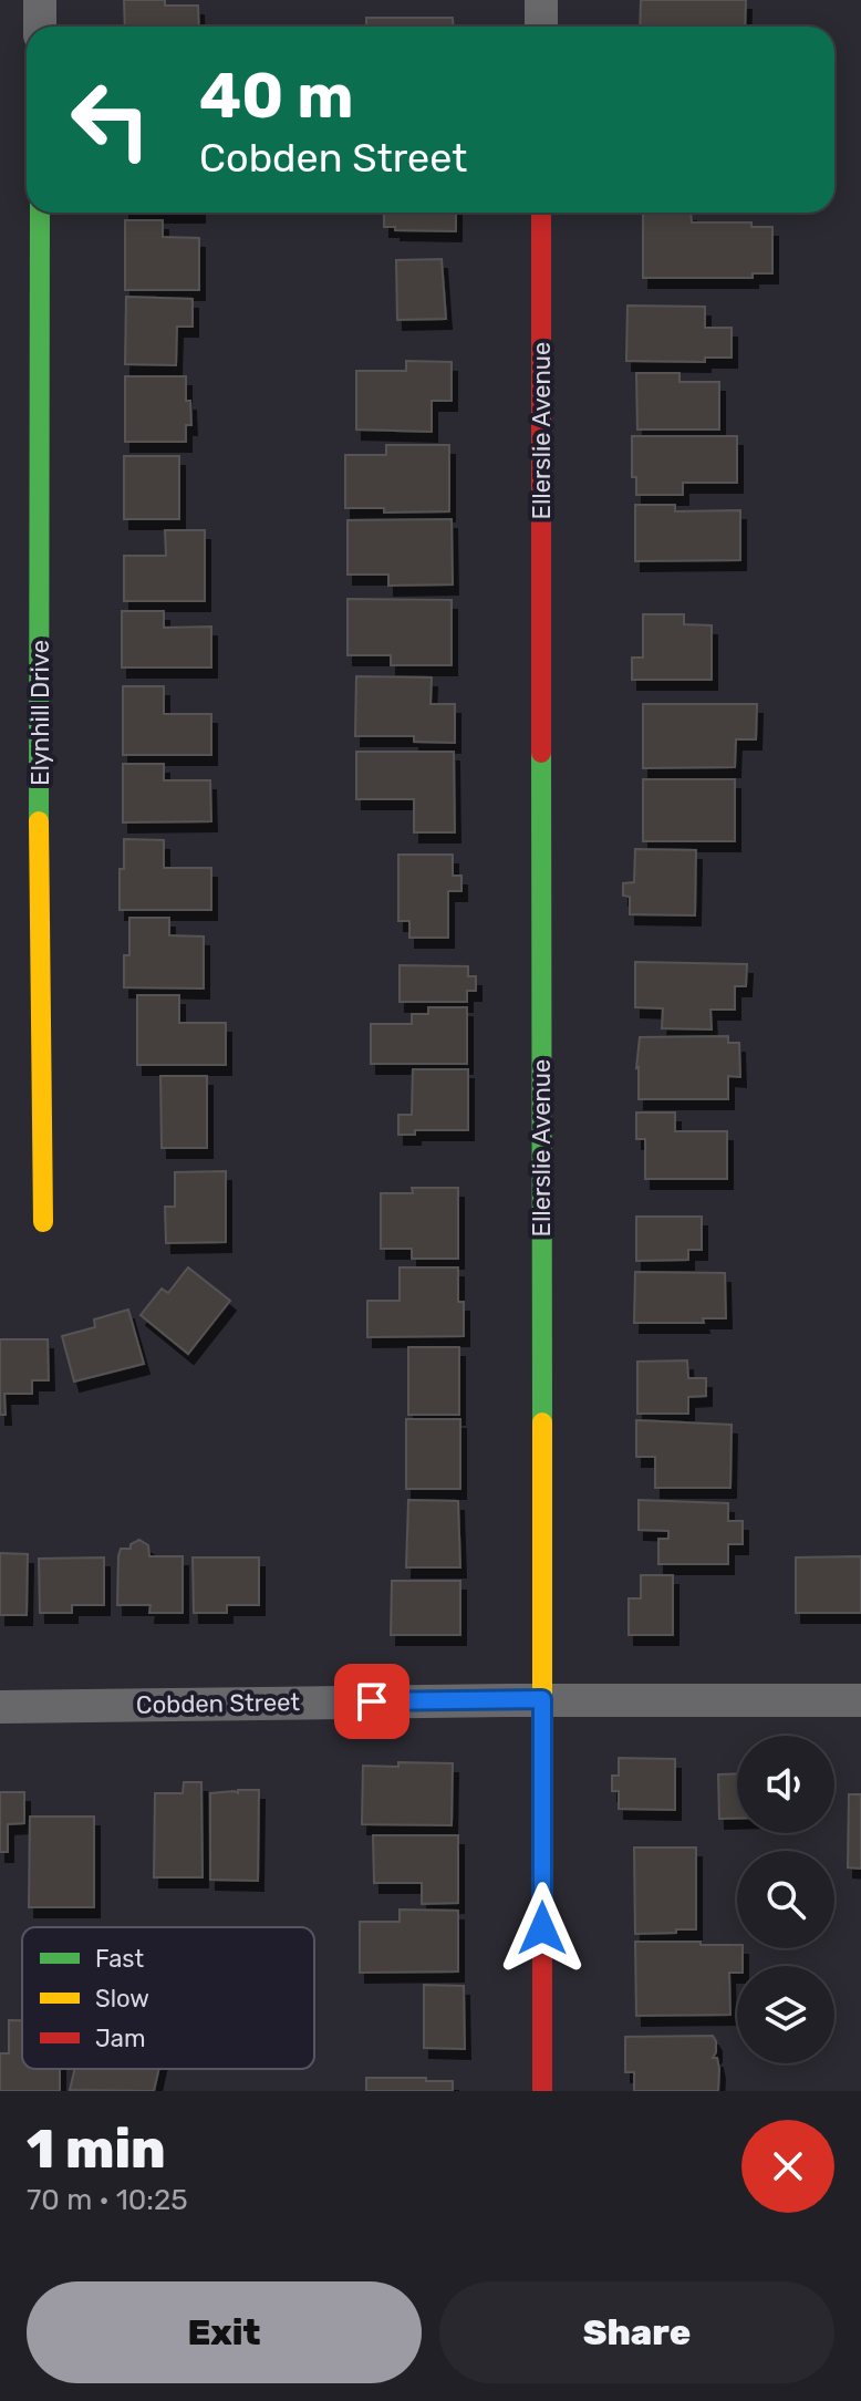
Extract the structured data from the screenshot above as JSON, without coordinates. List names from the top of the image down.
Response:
{
  "streets": {
    "street": ["Ellerslie Avenue", "Elynhill Drive", "Cobden Street"]
  },
  "crossings": [
    ["Ellerslie Avenue", "Cobden Street"]
  ],
  "legend": ["Fast", "Slow", "Jam"],
  "page": {
    "turn": ["40 m", "Cobden Street"],
    "heading": ["1 min", "70 m · 10:25"],
    "buttons": ["Exit", "Share"]
  }
}
